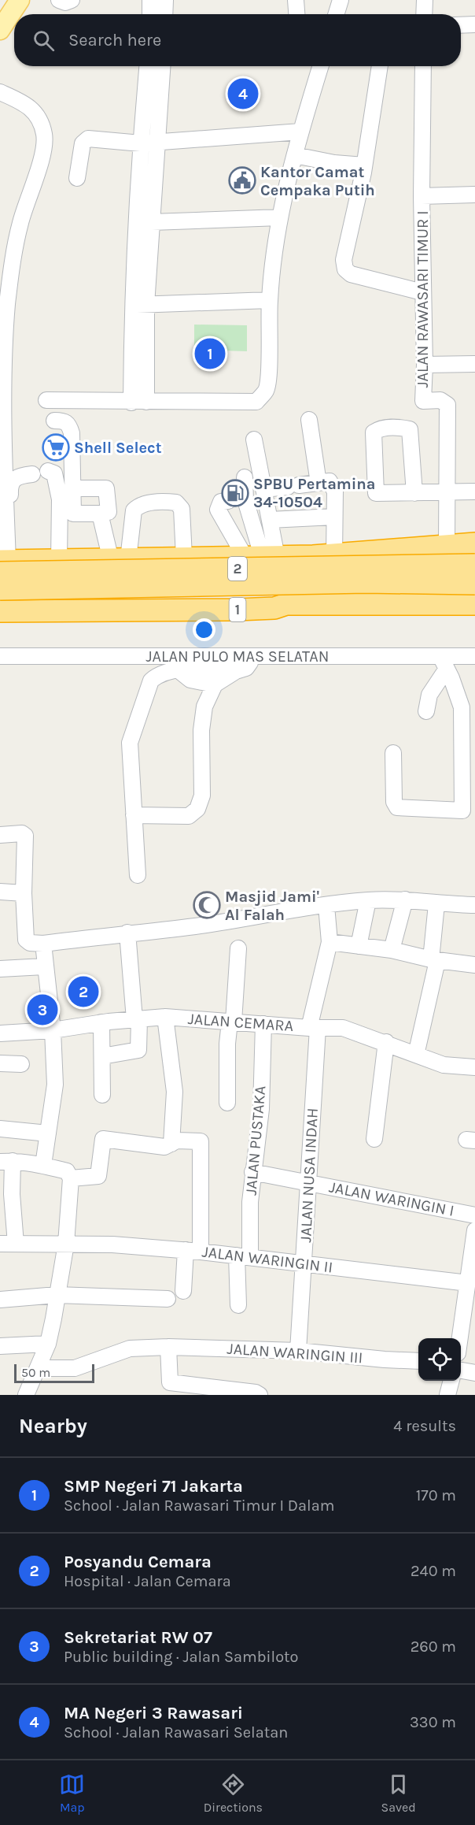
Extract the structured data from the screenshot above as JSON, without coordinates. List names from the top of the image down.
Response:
{
  "streets": {
    "highway": ["2", "1"],
    "street": [
      "JALAN RAWASARI TIMUR I",
      "JALAN PULO MAS SELATAN",
      "JALAN CEMARA",
      "JALAN PUSTAKA",
      "JALAN NUSA INDAH",
      "JALAN WARINGIN I",
      "JALAN WARINGIN II",
      "JALAN WARINGIN III"
    ]
  },
  "crossings": [
    ["JALAN CEMARA", "JALAN PUSTAKA"],
    ["JALAN CEMARA", "JALAN NUSA INDAH"],
    ["JALAN PUSTAKA", "JALAN WARINGIN I"],
    ["JALAN PUSTAKA", "JALAN WARINGIN II"],
    ["JALAN NUSA INDAH", "JALAN WARINGIN I"],
    ["JALAN NUSA INDAH", "JALAN WARINGIN II"],
    ["JALAN NUSA INDAH", "JALAN WARINGIN III"]
  ],
  "places": {
    "public building": ["Kantor Camat Cempaka Putih"],
    "supermarket": ["Shell Select"],
    "fuel station": ["SPBU Pertamina 34-10504"],
    "mosque": ["Masjid Jami' Al Falah"]
  },
  "scale_bar": "50 m",
  "page": {
    "search": "Search here",
    "pins": [
      "4",
      "1",
      "2",
      "3"
    ],
    "scale": "50 m",
    "heading": ["Nearby", "4 results"],
    "list": [
      {
        "mark": "1",
        "name": "SMP Negeri 71 Jakarta",
        "note": "School · Jalan Rawasari Timur I Dalam",
        "value": "170 m"
      },
      {
        "mark": "2",
        "name": "Posyandu Cemara",
        "note": "Hospital · Jalan Cemara",
        "value": "240 m"
      },
      {
        "mark": "3",
        "name": "Sekretariat RW 07",
        "note": "Public building · Jalan Sambiloto",
        "value": "260 m"
      },
      {
        "mark": "4",
        "name": "MA Negeri 3 Rawasari",
        "note": "School · Jalan Rawasari Selatan",
        "value": "330 m"
      }
    ],
    "nav": ["Map", "Directions", "Saved"]
  }
}
